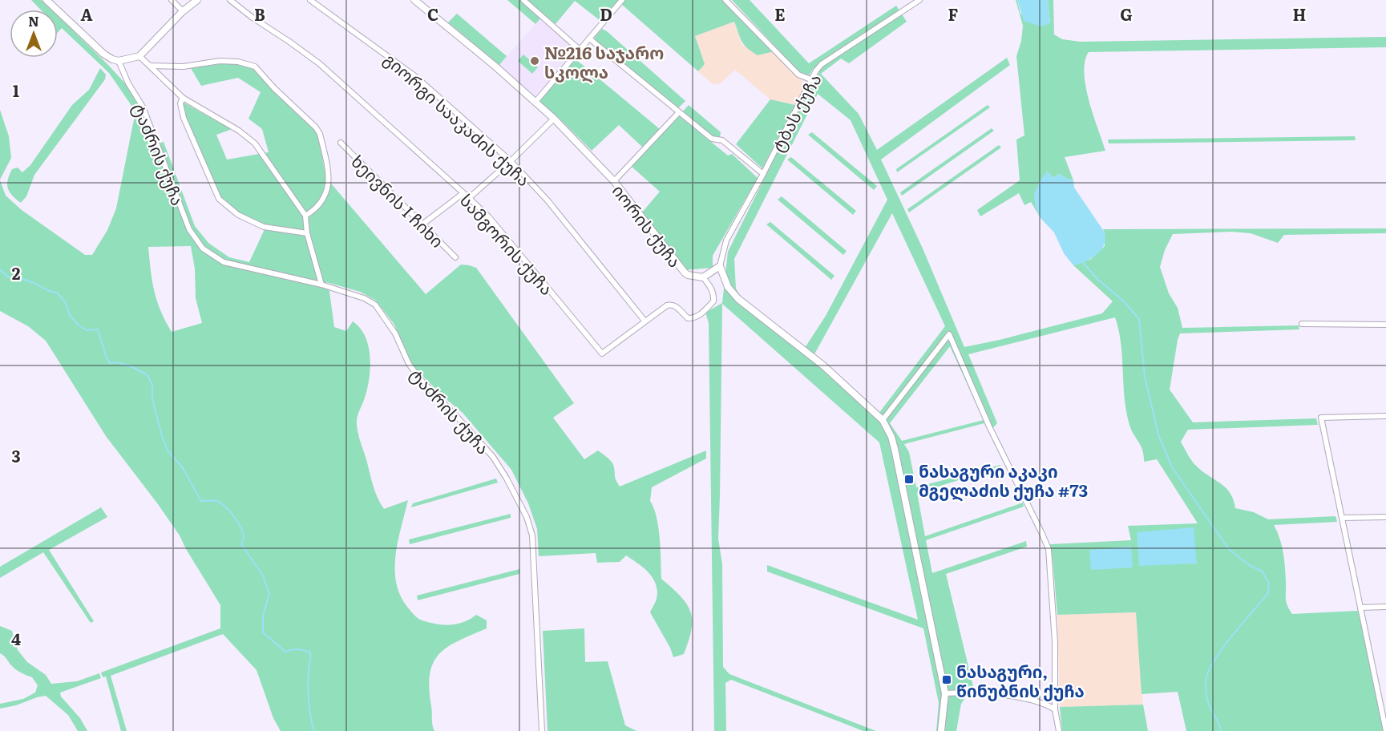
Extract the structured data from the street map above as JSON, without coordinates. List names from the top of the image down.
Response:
{
  "streets": {
    "street": [
      "ტბას ქუჩა",
      "გიორგი სააკაძის ქუჩა",
      "ტაძრის ქუჩა",
      "ხეივნის I ჩიხი",
      "იორის ქუჩა",
      "სამგორის ქუჩა"
    ]
  },
  "crossings": [
    ["გიორგი სააკაძის ქუჩა", "სამგორის ქუჩა"],
    ["იორის ქუჩა", "სამგორის ქუჩა"]
  ],
  "places": {
    "other": ["№216 საჯარო სკოლა"],
    "transit": ["ნასაგური აკაკი მგელაძის ქუჩა #73", "ნასაგური, წინუბნის ქუჩა"]
  },
  "north": "top",
  "grid": {
    "columns": [
      "A",
      "B",
      "C",
      "D",
      "E",
      "F",
      "G",
      "H"
    ],
    "rows": [
      "1",
      "2",
      "3",
      "4"
    ]
  }
}
